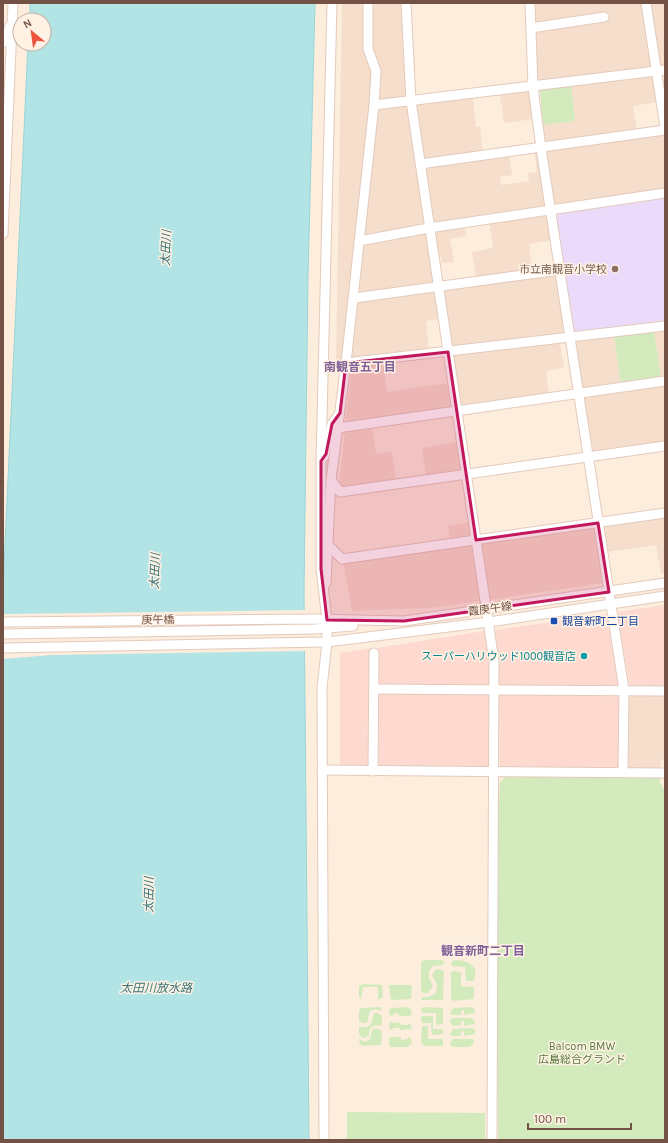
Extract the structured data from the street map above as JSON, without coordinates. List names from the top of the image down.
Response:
{
  "streets": {
    "street": ["霞庚午線", "庚午橋"]
  },
  "crossings": [
    ["霞庚午線", "庚午橋"]
  ],
  "districts": ["南観音五丁目", "観音新町二丁目"],
  "water": ["太田川", "太田川放水路"],
  "parks": ["Balcom BMW 広島総合グランド"],
  "places": {
    "other": ["市立南観音小学校", "スーパーハリウッド1000観音店"],
    "transit": ["観音新町二丁目"]
  },
  "scale_bar": "100 m",
  "north": "top left"
}
